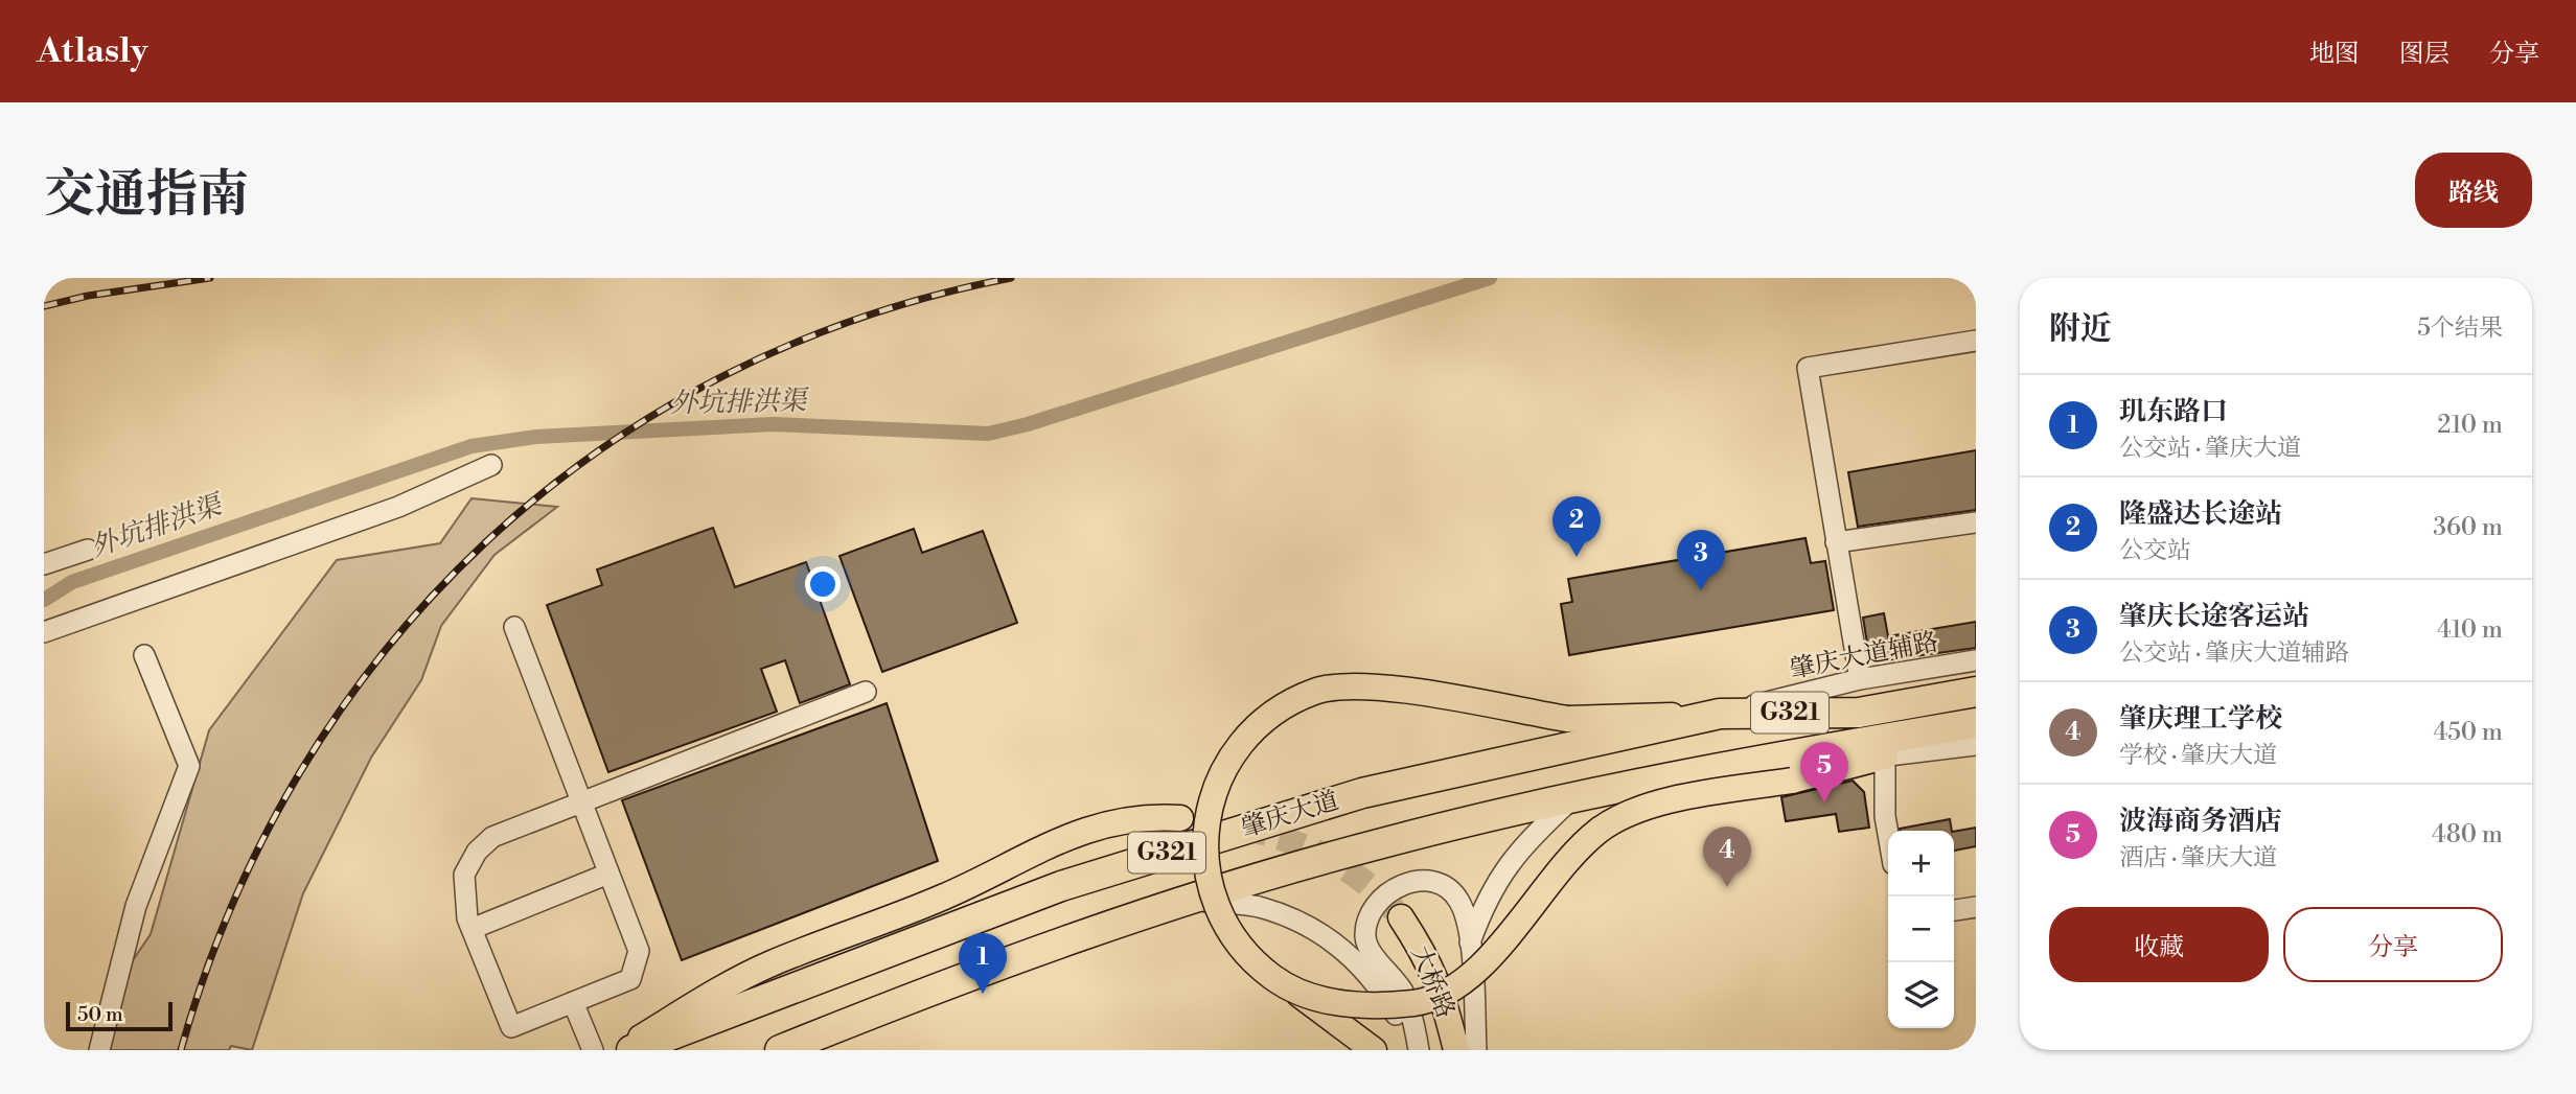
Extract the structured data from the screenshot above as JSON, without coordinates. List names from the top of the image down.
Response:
{
  "streets": {
    "highway": ["G321", "肇庆大道"],
    "main road": ["大桥路"],
    "street": ["肇庆大道辅路"]
  },
  "crossings": [
    ["肇庆大道辅路", "肇庆大道"]
  ],
  "water": ["外坑排洪渠"],
  "scale_bar": "50 m",
  "page": {
    "header": "Atlasly",
    "nav": ["地图", "图层", "分享"],
    "title": "交通指南",
    "buttons": [
      "路线",
      ["收藏", "分享"]
    ],
    "heading": ["附近", "5个结果"],
    "list": [
      {
        "mark": "1",
        "name": "玑东路口",
        "note": "公交站 · 肇庆大道",
        "value": "210 m"
      },
      {
        "mark": "2",
        "name": "隆盛达长途站",
        "note": "公交站",
        "value": "360 m"
      },
      {
        "mark": "3",
        "name": "肇庆长途客运站",
        "note": "公交站 · 肇庆大道辅路",
        "value": "410 m"
      },
      {
        "mark": "4",
        "name": "肇庆理工学校",
        "note": "学校 · 肇庆大道",
        "value": "450 m"
      },
      {
        "mark": "5",
        "name": "波海商务酒店",
        "note": "酒店 · 肇庆大道",
        "value": "480 m"
      }
    ],
    "pins": [
      "2",
      "3",
      "5",
      "4",
      "1"
    ],
    "map_buttons": ["+", "−"],
    "scale": "50 m"
  }
}
